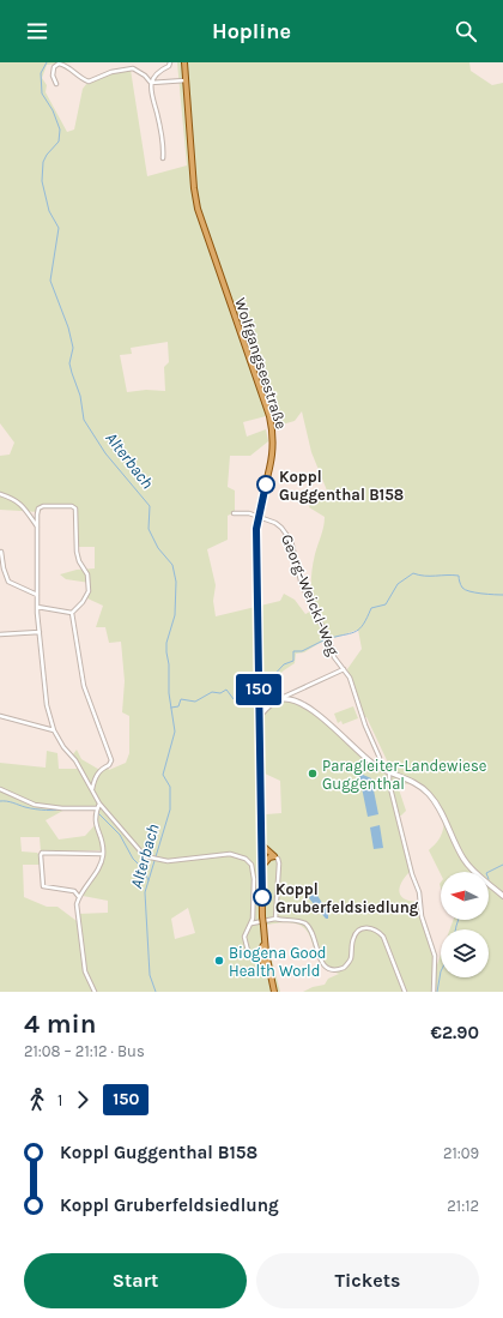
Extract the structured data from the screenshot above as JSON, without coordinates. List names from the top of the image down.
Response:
{
  "streets": {
    "main road": ["Wolfgangseestraße"],
    "street": ["Georg-Weickl-Weg"]
  },
  "crossings": [
    ["Wolfgangseestraße", "Georg-Weickl-Weg"]
  ],
  "water": ["Alterbach"],
  "places": [
    "Koppl Guggenthal B158",
    "Paragleiter-Landewiese Guggenthal",
    "Koppl Gruberfeldsiedlung",
    "Biogena Good Health World"
  ],
  "lines": ["bus line 150"],
  "north": "left",
  "page": {
    "header": "Hopline",
    "on_map": "150",
    "heading": ["4 min", "21:08 – 21:12 · Bus", "€2.90"],
    "legs": ["1", "150"],
    "list": [
      {
        "name": "Koppl Guggenthal B158",
        "value": "21:09"
      },
      {
        "name": "Koppl Gruberfeldsiedlung",
        "value": "21:12"
      }
    ],
    "buttons": ["Start", "Tickets"]
  }
}
